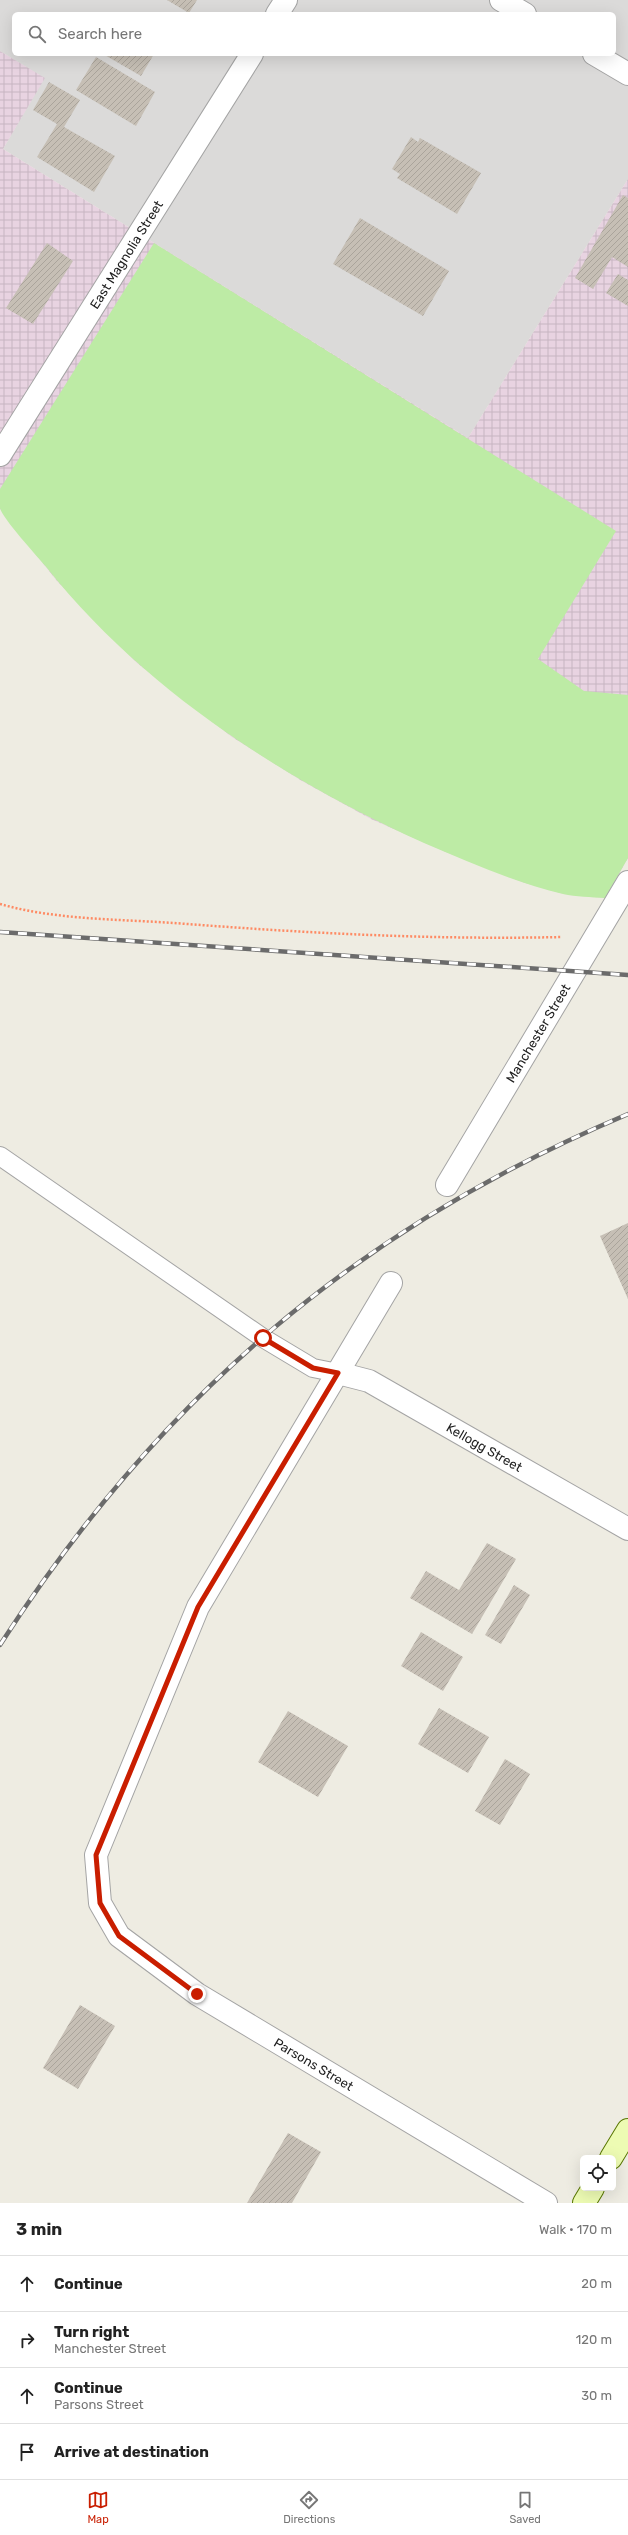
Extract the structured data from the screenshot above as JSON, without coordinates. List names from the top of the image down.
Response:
{
  "streets": {
    "street": [
      "East Magnolia Street",
      "Manchester Street",
      "Kellogg Street",
      "Parsons Street"
    ]
  },
  "crossings": [
    ["Kellogg Street", "Parsons Street"]
  ],
  "page": {
    "search": "Search here",
    "heading": ["3 min", "Walk · 170 m"],
    "list": [
      ["Continue", "20 m"],
      ["Turn right", "Manchester Street", "120 m"],
      ["Continue", "Parsons Street", "30 m"],
      "Arrive at destination"
    ],
    "nav": ["Map", "Directions", "Saved"]
  }
}
